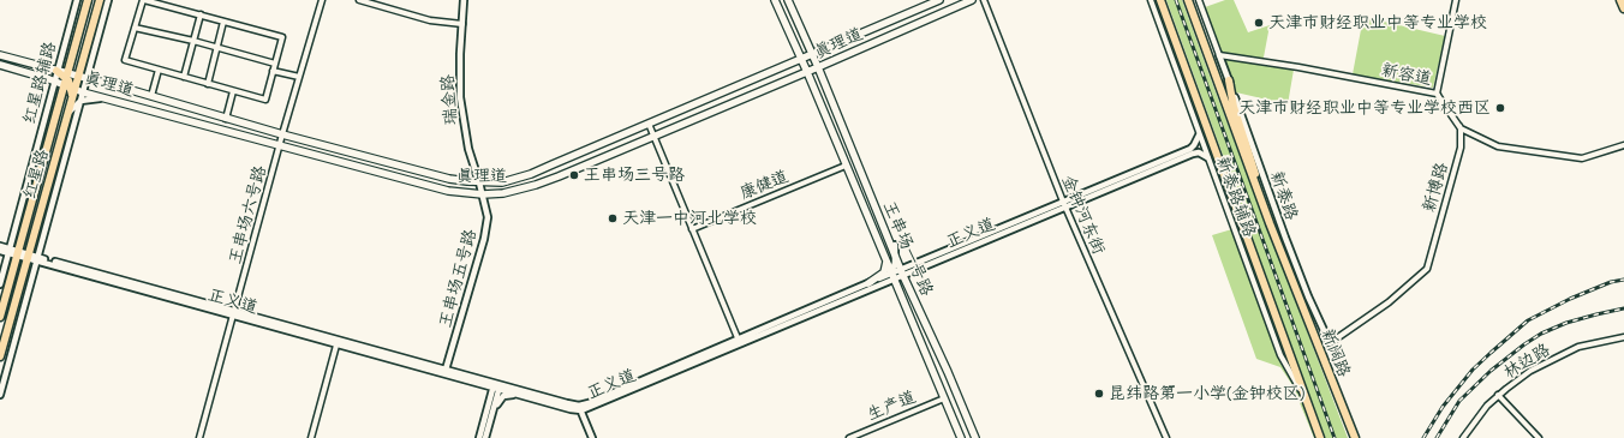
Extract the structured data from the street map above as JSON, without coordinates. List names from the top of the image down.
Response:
{
  "streets": {
    "main road": [
      "真理道",
      "红星路",
      "王串场一号路",
      "新阔路"
    ],
    "street": [
      "新容道",
      "红星路辅路",
      "瑞金路",
      "康健道",
      "新博路",
      "新泰路",
      "新泰路辅路",
      "王串场六号路",
      "金钟河东街",
      "正义道",
      "王串场五号路",
      "林边路",
      "生产道"
    ]
  },
  "crossings": [
    ["真理道", "瑞金路"],
    ["真理道", "红星路"],
    ["真理道", "王串场六号路"],
    ["真理道", "王串场一号路"],
    ["真理道", "王串场五号路"],
    ["新容道", "新泰路"],
    ["红星路辅路", "红星路"],
    ["红星路辅路", "正义道"],
    ["瑞金路", "王串场五号路"],
    ["红星路", "正义道"],
    ["康健道", "王串场一号路"],
    ["新博路", "新泰路"],
    ["新泰路辅路", "正义道"],
    ["王串场六号路", "正义道"],
    ["金钟河东街", "正义道"],
    ["正义道", "王串场一号路"],
    ["正义道", "王串场五号路"],
    ["王串场一号路", "生产道"]
  ],
  "places": [
    "天津市财经职业中等专业学校",
    "天津市财经职业中等专业学校西区",
    "王串场三号路",
    "天津一中河北学校",
    "昆纬路第一小学(金钟校区)"
  ]
}
